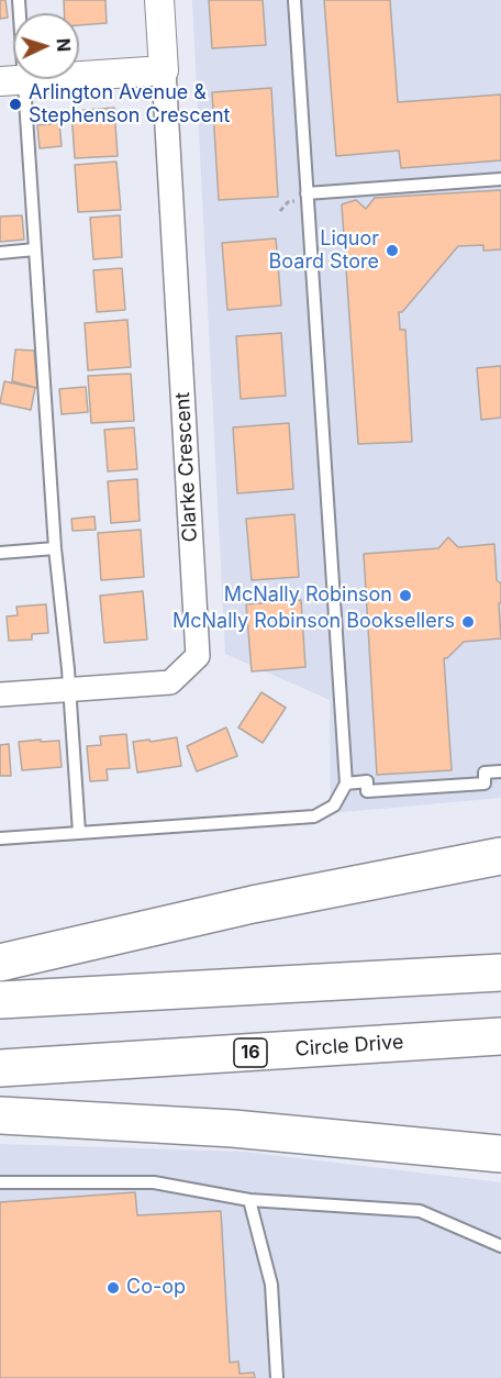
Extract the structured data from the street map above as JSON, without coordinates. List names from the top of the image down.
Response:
{
  "streets": {
    "highway": ["Circle Drive", "16"],
    "street": ["Clarke Crescent"]
  },
  "places": [
    "Arlington Avenue & Stephenson Crescent",
    "Liquor Board Store",
    "McNally Robinson",
    "McNally Robinson Booksellers",
    "Co-op"
  ],
  "north": "right"
}
